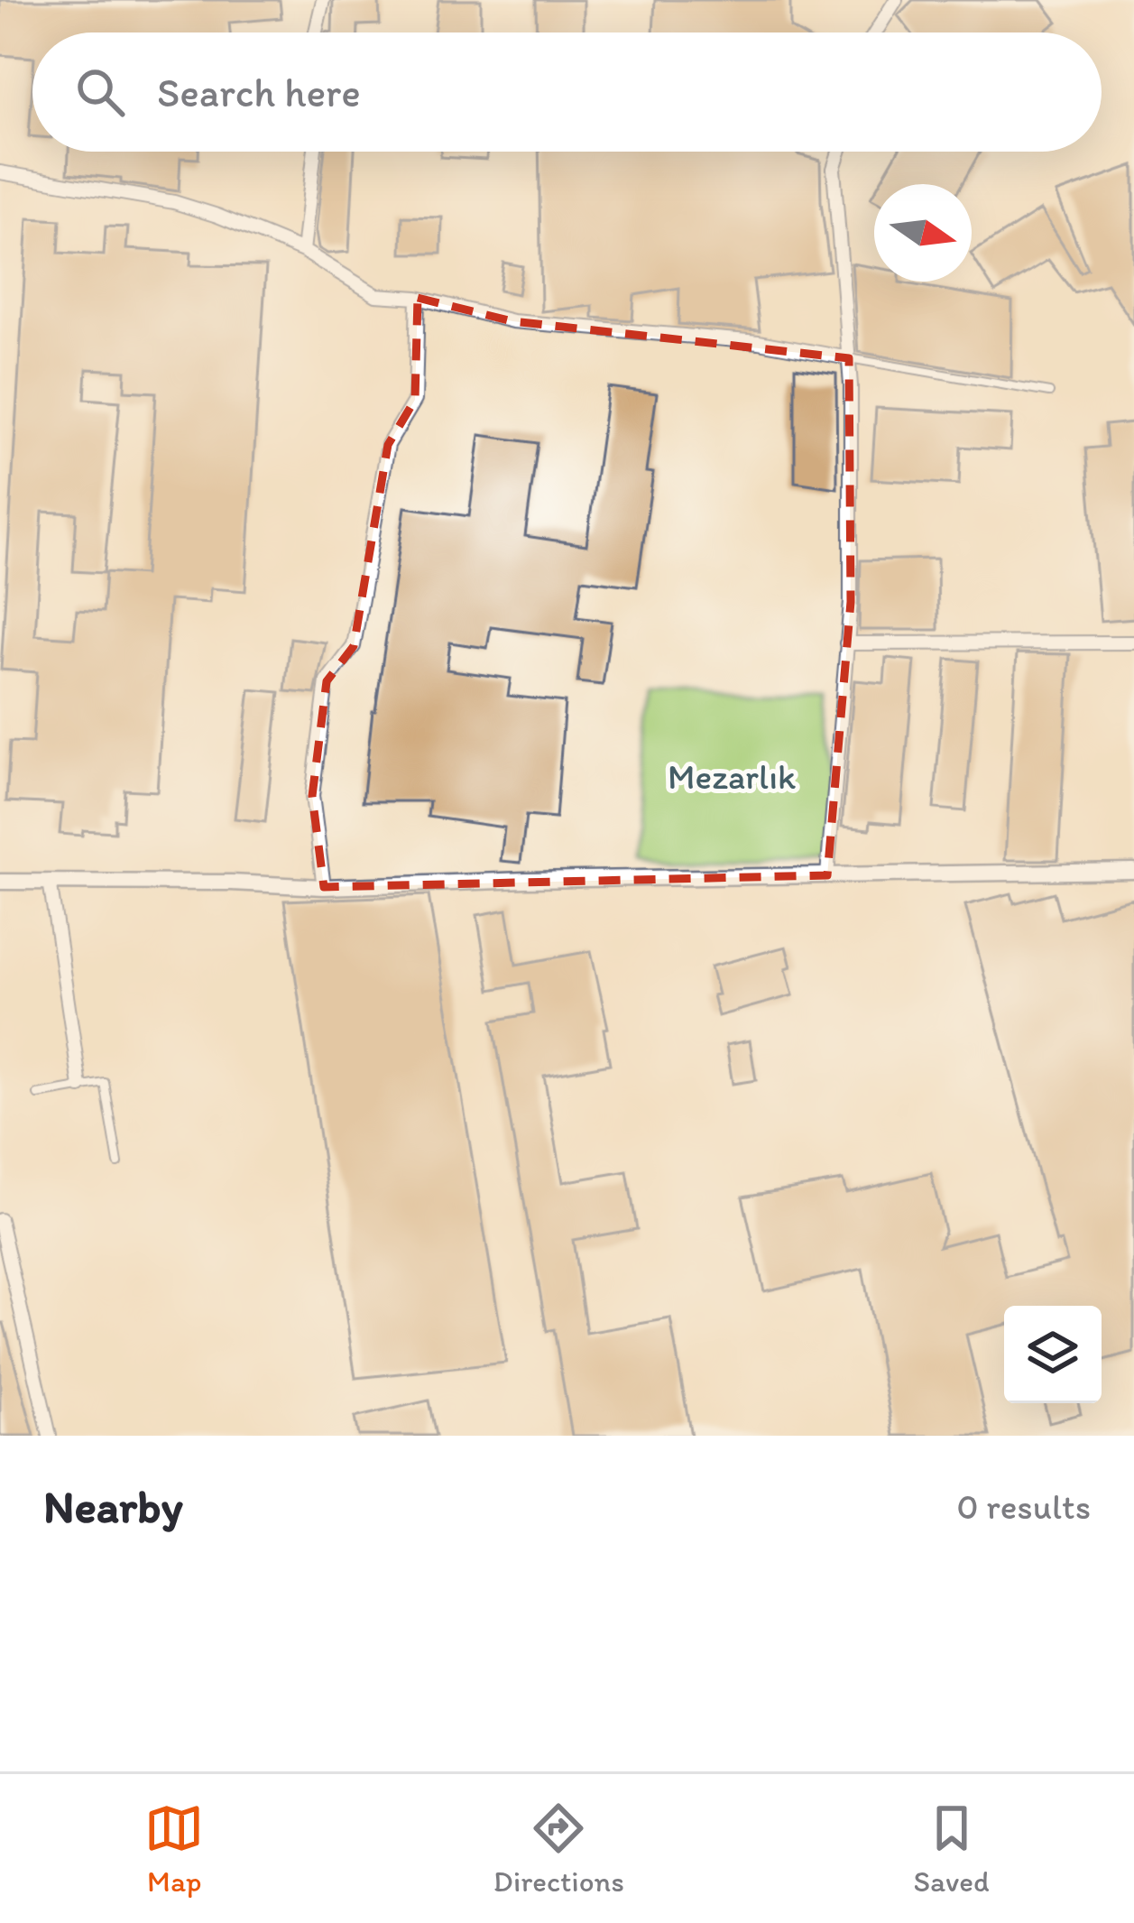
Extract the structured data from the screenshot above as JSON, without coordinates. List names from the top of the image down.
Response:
{
  "parks": ["Mezarlık"],
  "north": "right",
  "page": {
    "search": "Search here",
    "heading": ["Nearby", "0 results"],
    "nav": ["Map", "Directions", "Saved"]
  }
}
